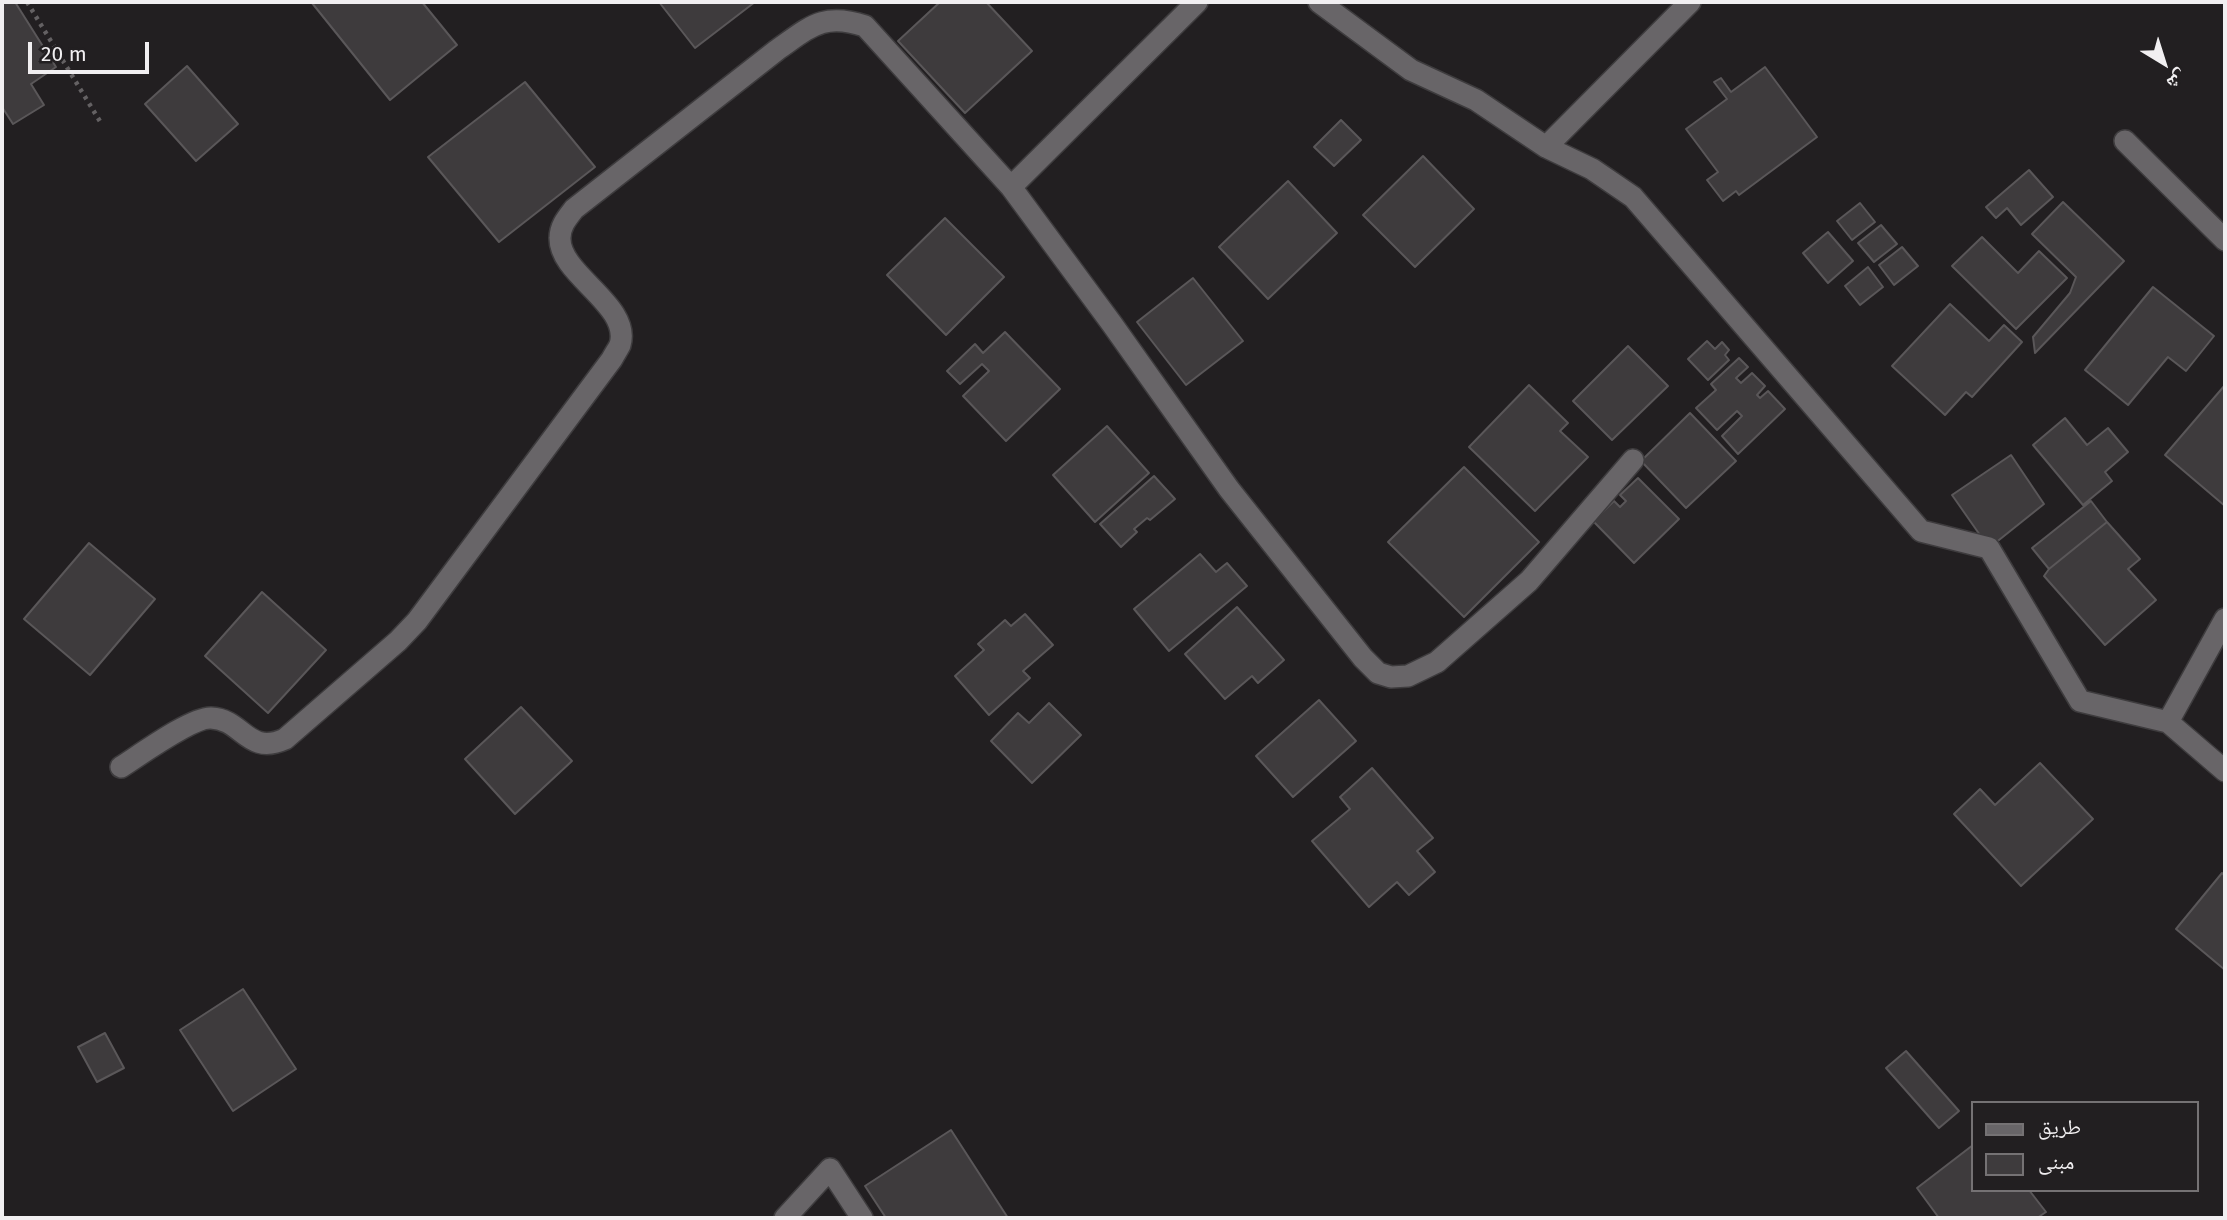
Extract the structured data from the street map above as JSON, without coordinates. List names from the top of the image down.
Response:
{
  "legend": ["طريق", "مبنى"],
  "scale_bar": "20 m",
  "north": "bottom right"
}
